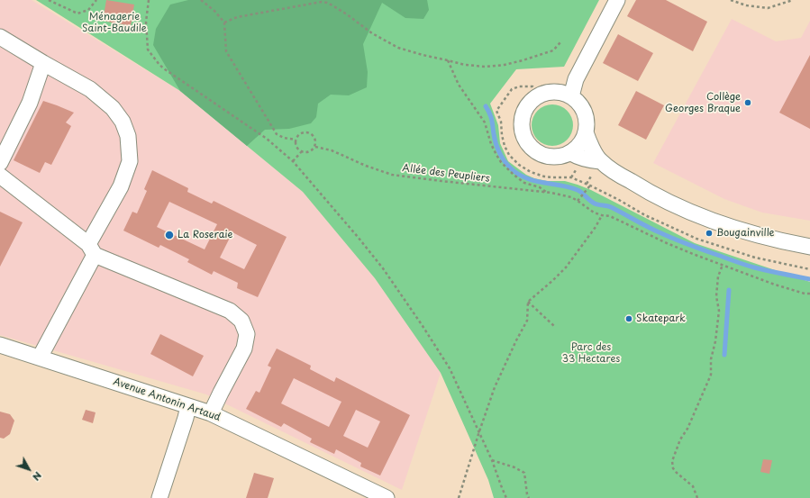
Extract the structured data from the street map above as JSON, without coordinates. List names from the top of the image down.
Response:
{
  "streets": {
    "street": ["Avenue Antonin Artaud"],
    "path": ["Allée des Peupliers"]
  },
  "parks": ["Ménagerie Saint-Baudile", "Parc des 33 Hectares"],
  "places": [
    "Collège Georges Braque",
    "Bougainville",
    "La Roseraie",
    "Skatepark"
  ],
  "north": "bottom right"
}
